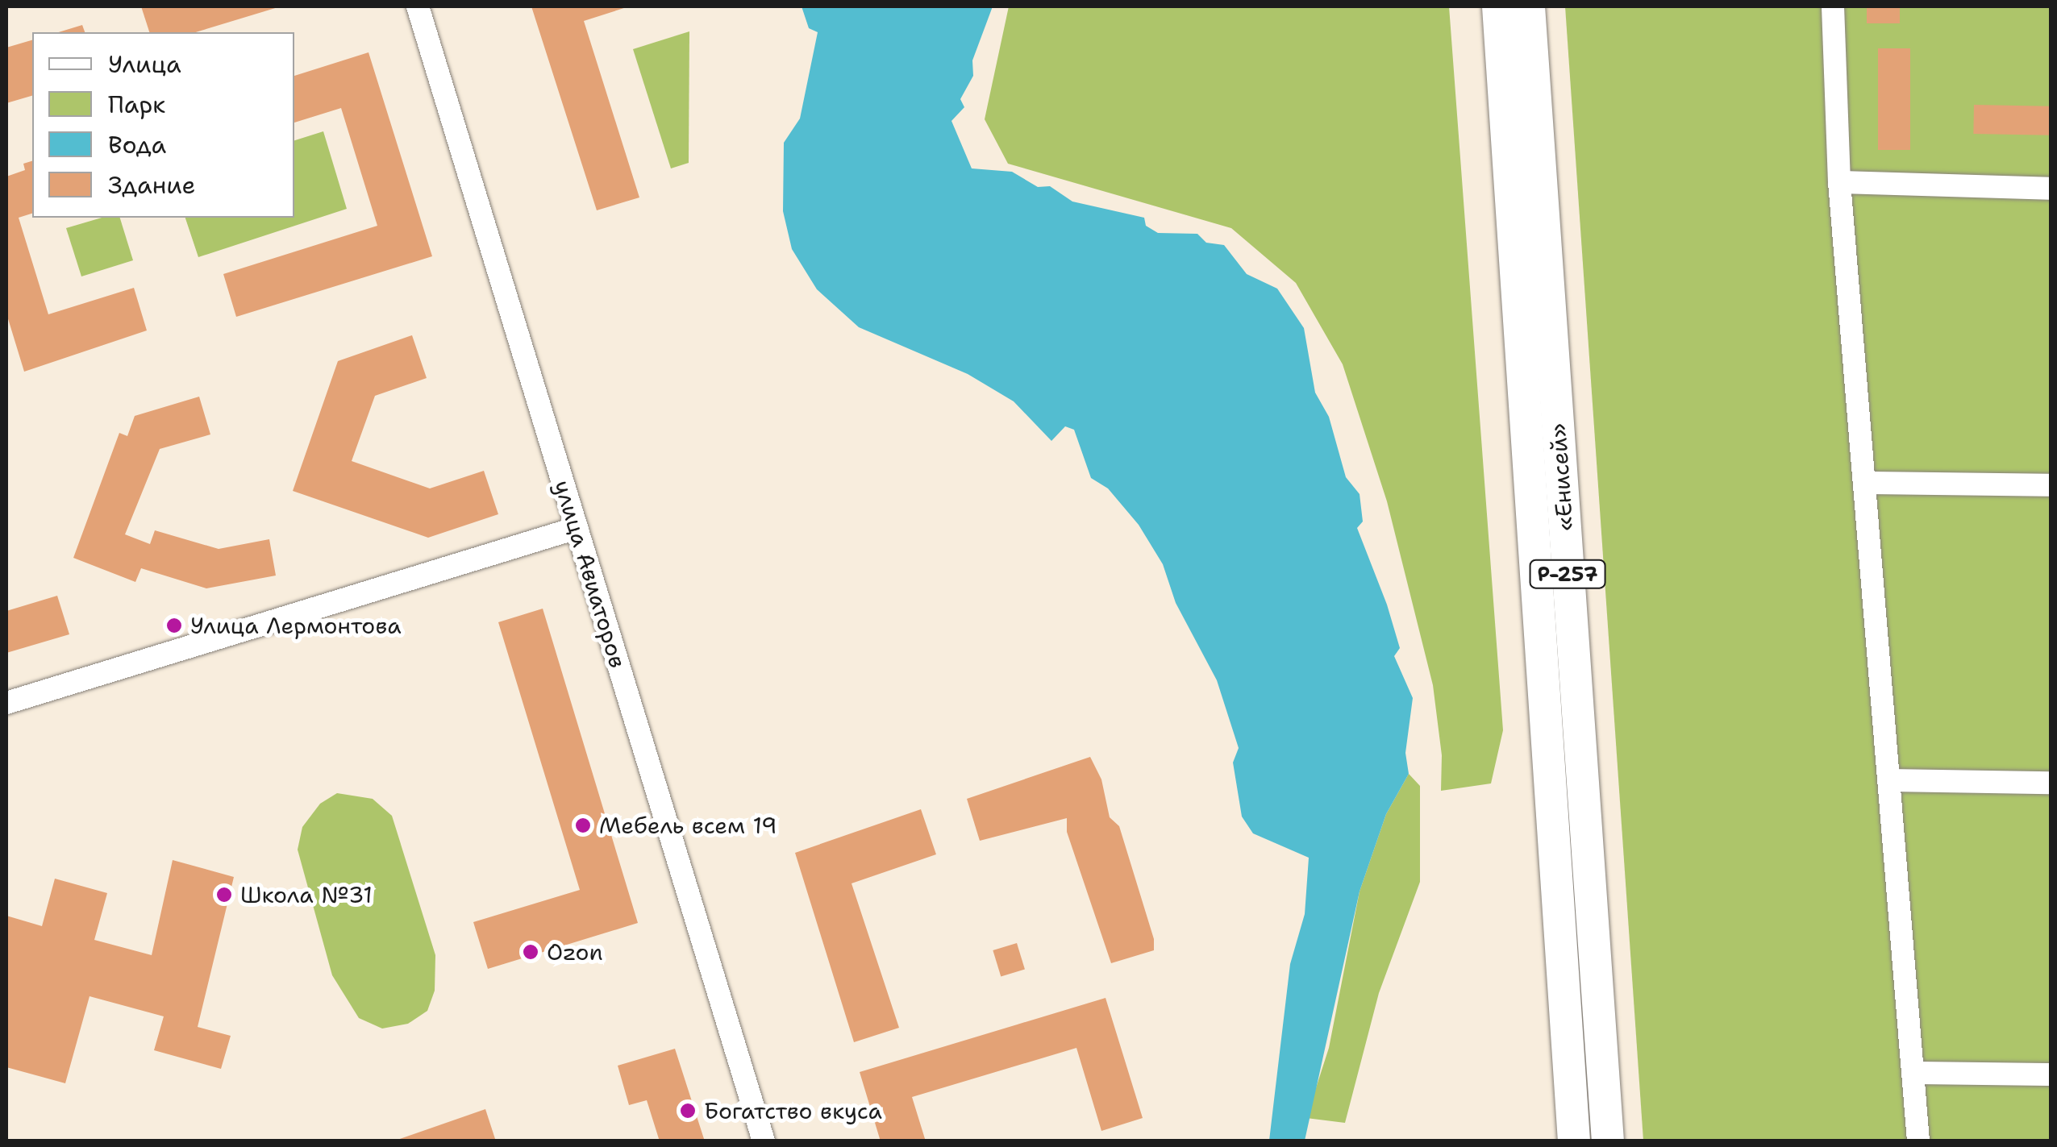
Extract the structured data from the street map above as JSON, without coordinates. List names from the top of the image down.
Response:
{
  "streets": {
    "highway": ["«Енисей»", "Р-257"],
    "street": ["улица Авиаторов"]
  },
  "places": [
    "Улица Лермонтова",
    "Мебель всем 19",
    "Школа №31",
    "Ozon",
    "Богатство вкуса"
  ],
  "legend": [
    "Улица",
    "Парк",
    "Вода",
    "Здание"
  ]
}
